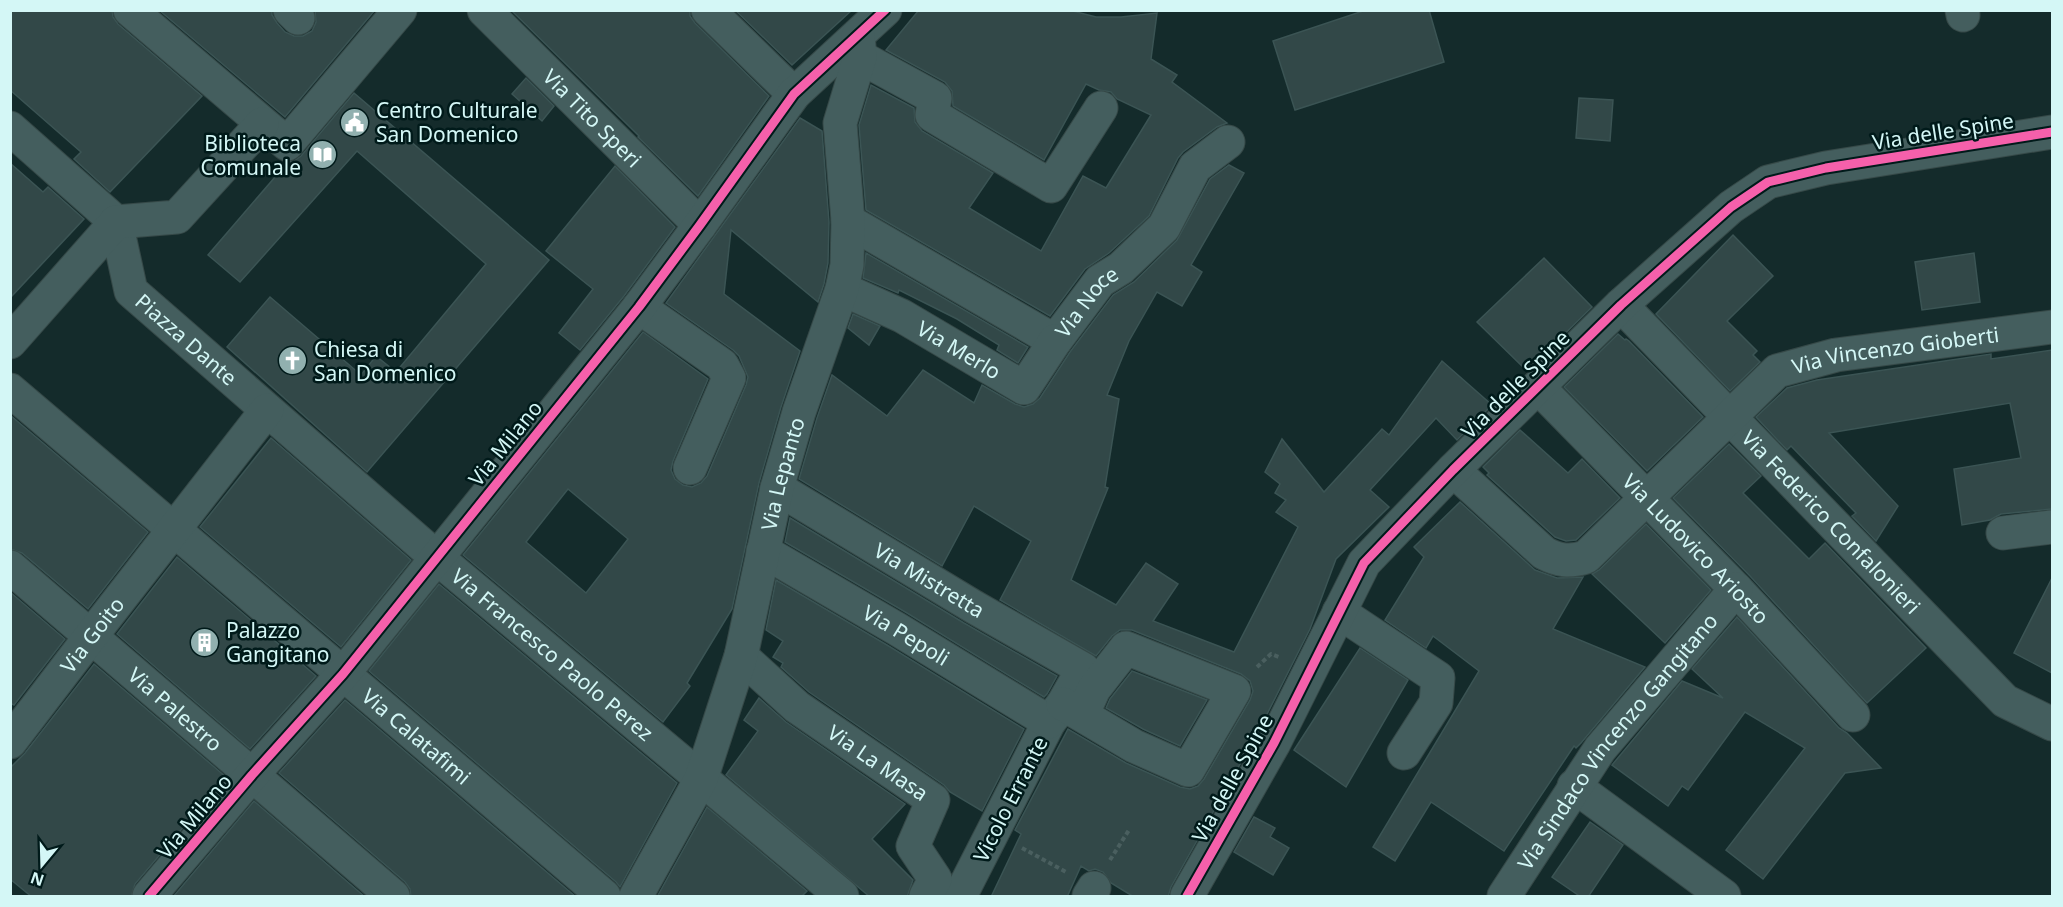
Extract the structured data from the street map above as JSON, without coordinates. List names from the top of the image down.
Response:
{
  "streets": {
    "street": [
      "Via Tito Speri",
      "Via delle Spine",
      "Via Noce",
      "Piazza Dante",
      "Via Merlo",
      "Via Vincenzo Gioberti",
      "Via Milano",
      "Via Lepanto",
      "Via Federico Confalonieri",
      "Via Ludovico Ariosto",
      "Via Mistretta",
      "Via Goito",
      "Via Pepoli",
      "Via Francesco Paolo Perez",
      "Via Palestro",
      "Via Calatafimi",
      "Via Sindaco Vincenzo Gangitano",
      "Via La Masa",
      "Vicolo Errante"
    ]
  },
  "crossings": [
    ["Via Tito Speri", "Via Milano"],
    ["Via delle Spine", "Via Vincenzo Gioberti"],
    ["Via delle Spine", "Via Federico Confalonieri"],
    ["Via delle Spine", "Via Ludovico Ariosto"],
    ["Via Noce", "Via Merlo"],
    ["Via Noce", "Via Lepanto"],
    ["Piazza Dante", "Via Goito"],
    ["Piazza Dante", "Via Francesco Paolo Perez"],
    ["Via Merlo", "Via Lepanto"],
    ["Via Vincenzo Gioberti", "Via Federico Confalonieri"],
    ["Via Vincenzo Gioberti", "Via Ludovico Ariosto"],
    ["Via Milano", "Via Lepanto"],
    ["Via Milano", "Via Francesco Paolo Perez"],
    ["Via Milano", "Via Palestro"],
    ["Via Milano", "Via Calatafimi"],
    ["Via Lepanto", "Via Mistretta"],
    ["Via Lepanto", "Via Pepoli"],
    ["Via Lepanto", "Via Francesco Paolo Perez"],
    ["Via Lepanto", "Via La Masa"],
    ["Via Ludovico Ariosto", "Via Sindaco Vincenzo Gangitano"],
    ["Via Mistretta", "Vicolo Errante"],
    ["Via Goito", "Via Francesco Paolo Perez"],
    ["Via Goito", "Via Palestro"],
    ["Via Goito", "Via Calatafimi"],
    ["Via Pepoli", "Vicolo Errante"]
  ],
  "places": {
    "public building": ["Centro Culturale San Domenico"],
    "library": ["Biblioteca Comunale"],
    "church": ["Chiesa di San Domenico"],
    "building": ["Palazzo Gangitano"]
  },
  "north": "bottom"
}
